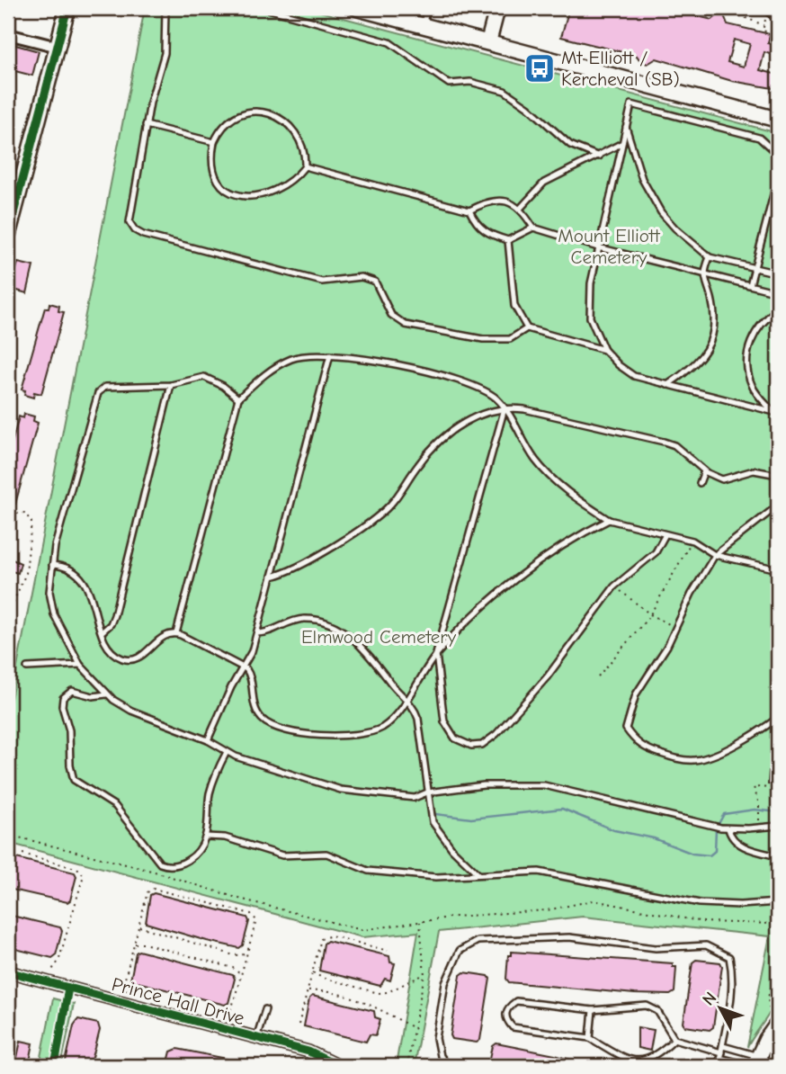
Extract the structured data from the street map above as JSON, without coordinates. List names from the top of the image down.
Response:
{
  "streets": {
    "street": ["Prince Hall Drive"]
  },
  "parks": ["Mount Elliott Cemetery", "Elmwood Cemetery"],
  "places": {
    "bus stop": ["Mt Elliott / Kercheval (SB)"]
  },
  "north": "top left"
}
